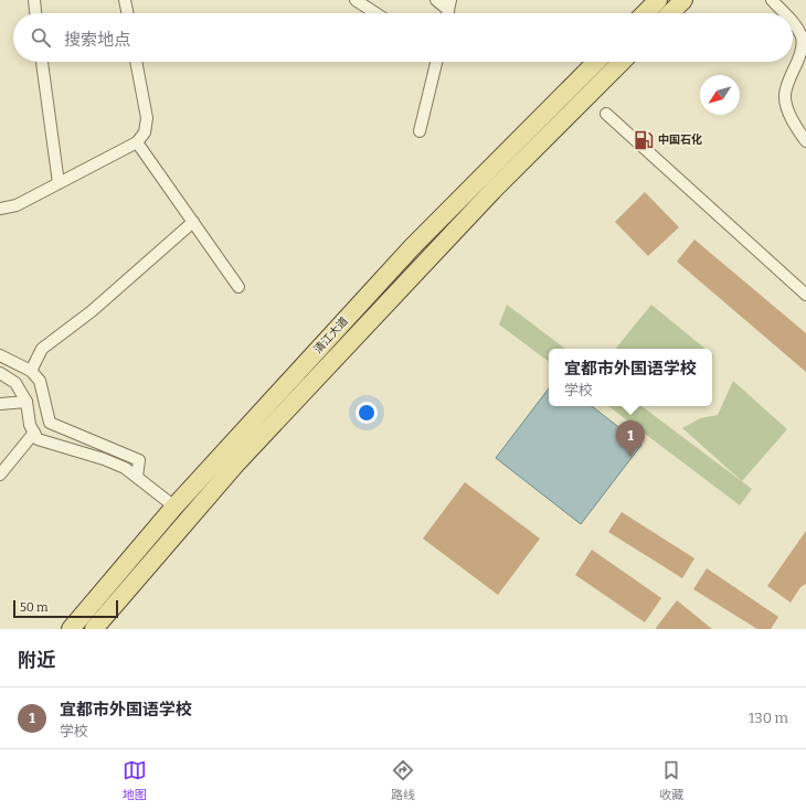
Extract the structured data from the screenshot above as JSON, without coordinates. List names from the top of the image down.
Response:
{
  "streets": {
    "main road": ["清江大道"]
  },
  "places": {
    "fuel station": ["中国石化"]
  },
  "scale_bar": "50 m",
  "north": "bottom left",
  "page": {
    "search": "搜索地点",
    "popup": ["宜都市外国语学校", "学校"],
    "pins": "1",
    "scale": "50 m",
    "heading": "附近",
    "list": [
      {
        "mark": "1",
        "name": "宜都市外国语学校",
        "note": "学校",
        "value": "130 m"
      }
    ],
    "nav": ["地图", "路线", "收藏"]
  }
}
